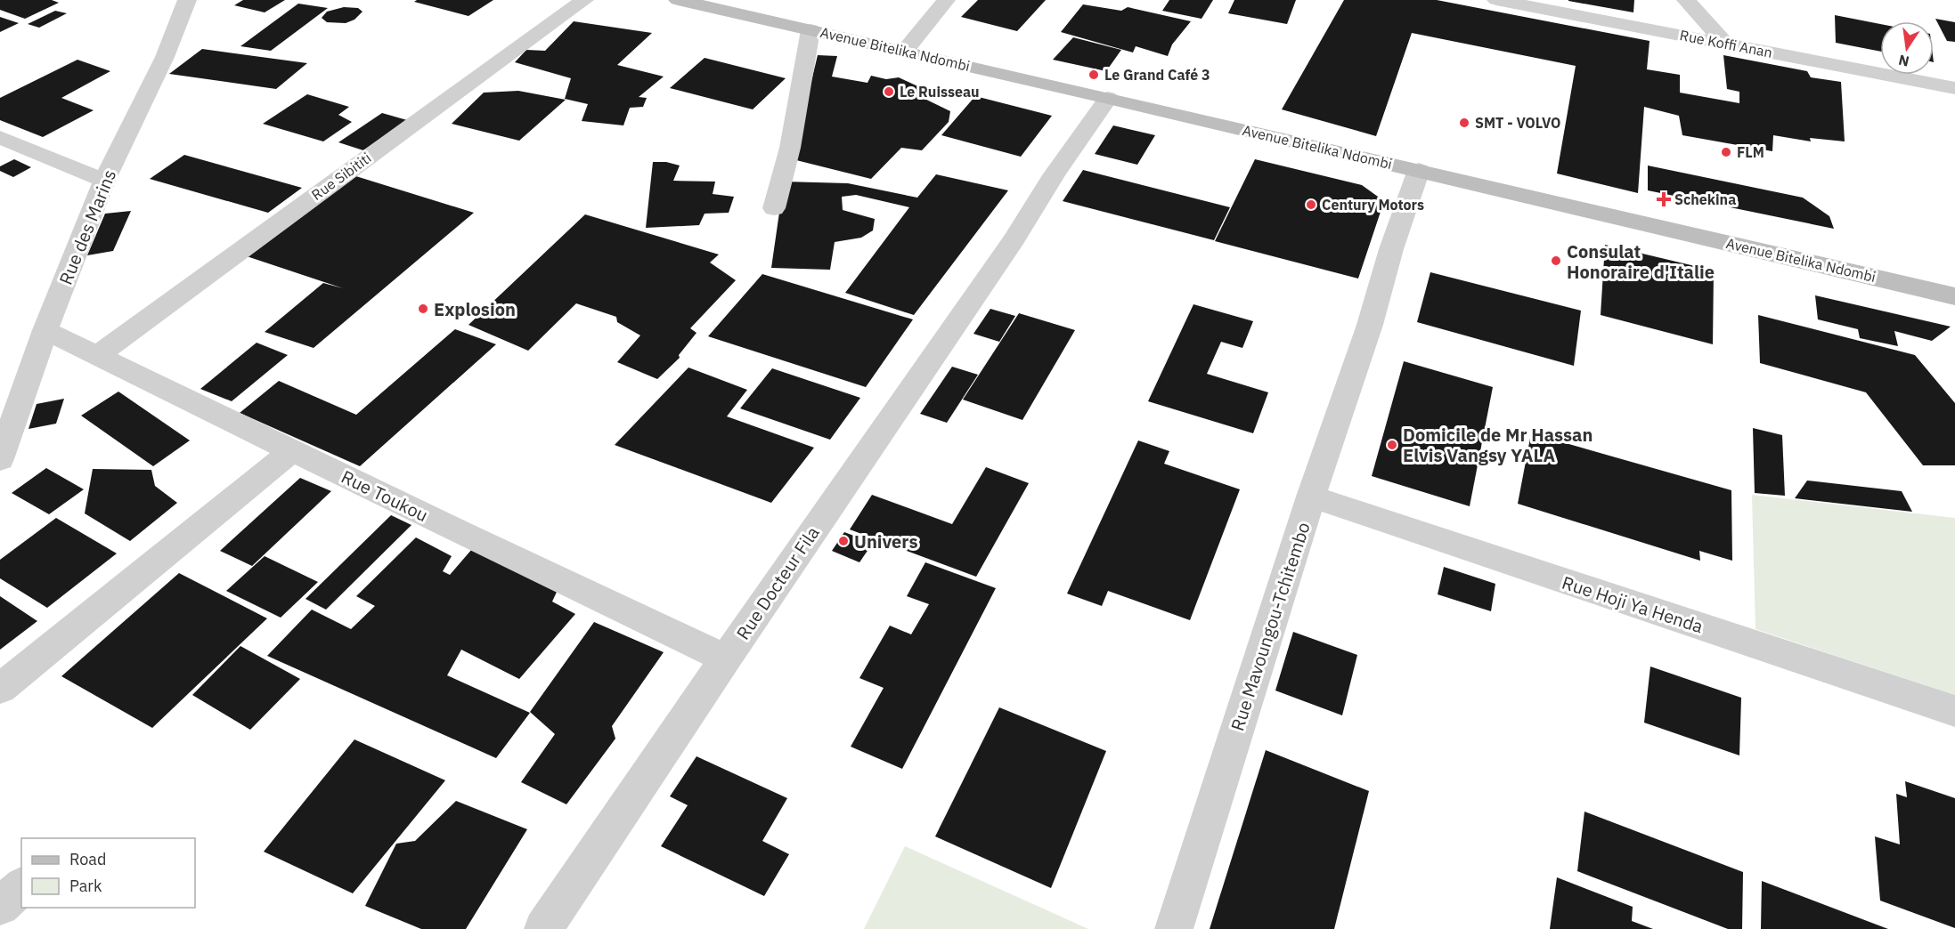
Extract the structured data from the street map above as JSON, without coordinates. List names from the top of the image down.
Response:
{
  "streets": {
    "street": [
      "Rue Koffi Anan",
      "Avenue Bitelika Ndombi",
      "Rue Sibititi",
      "Rue des Marins",
      "Rue Toukou",
      "Rue Docteur Fila",
      "Rue Hoji Ya Henda",
      "Rue Mavoungou-Tchitembo"
    ]
  },
  "crossings": [
    ["Avenue Bitelika Ndombi", "Rue Docteur Fila"],
    ["Avenue Bitelika Ndombi", "Rue Mavoungou-Tchitembo"],
    ["Rue Sibititi", "Rue Toukou"],
    ["Rue des Marins", "Rue Toukou"],
    ["Rue Toukou", "Rue Docteur Fila"],
    ["Rue Hoji Ya Henda", "Rue Mavoungou-Tchitembo"]
  ],
  "places": {
    "other": [
      "Le Grand Café 3",
      "Le Ruisseau",
      "SMT - VOLVO",
      "FLM",
      "Century Motors",
      "Consulat Honoraire d'Italie",
      "Explosion",
      "Domicile de Mr Hassan Elvis Vangsy YALA",
      "Univers"
    ],
    "health": ["Schekina"]
  },
  "legend": ["Road", "Park"],
  "north": "bottom"
}
